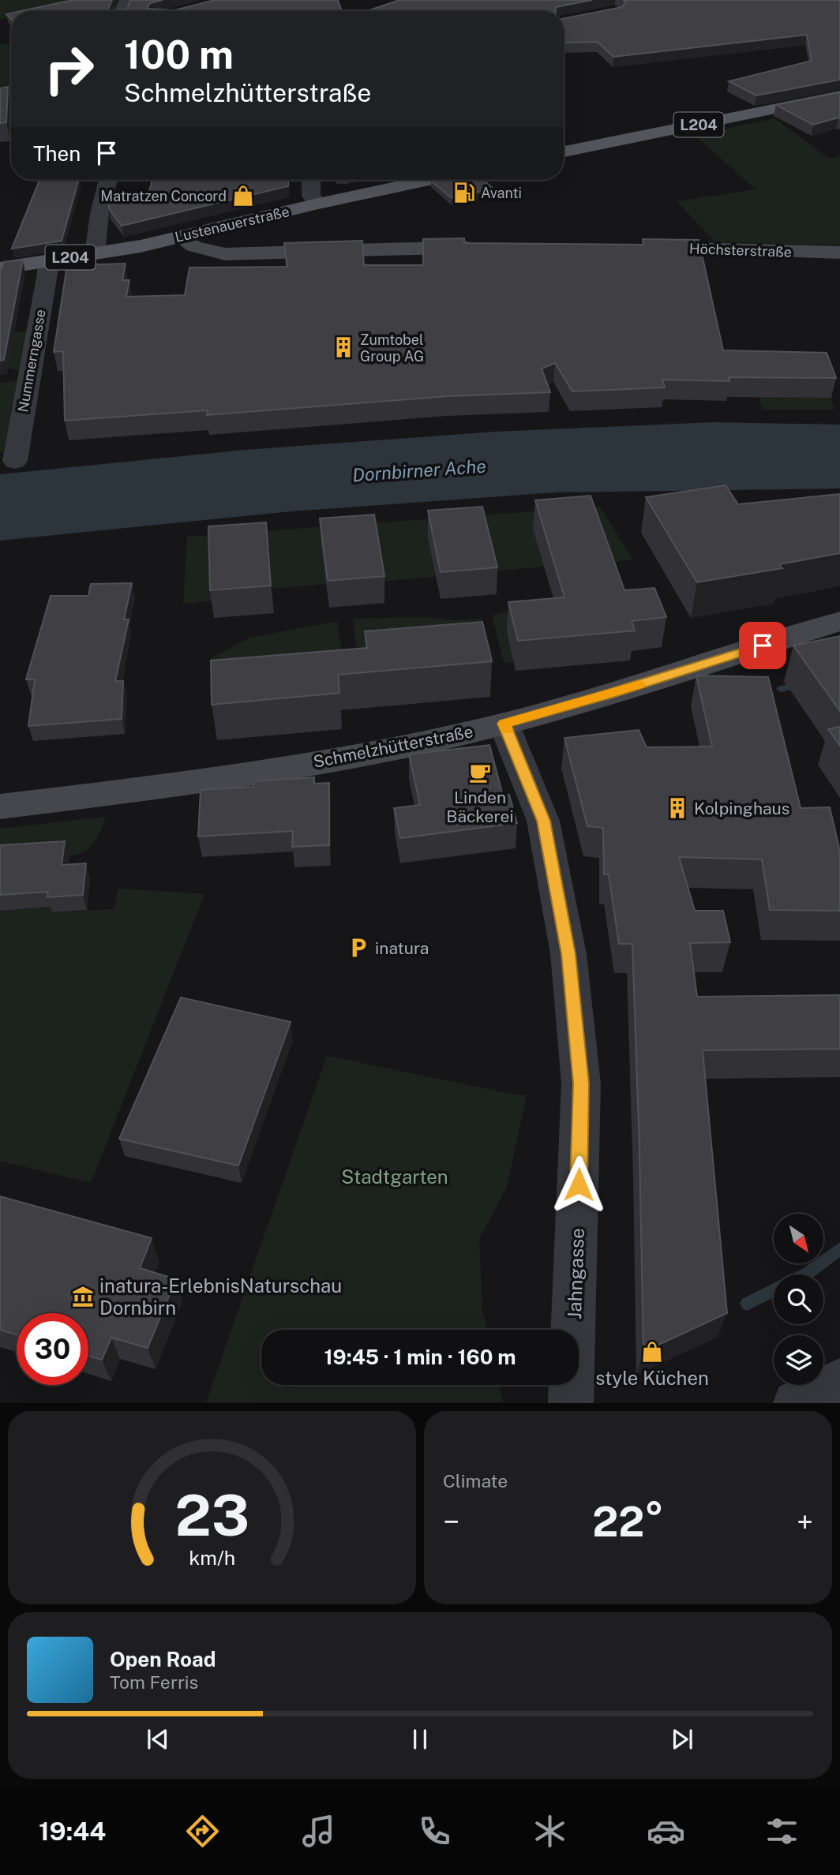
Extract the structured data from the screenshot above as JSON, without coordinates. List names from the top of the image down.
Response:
{
  "streets": {
    "main road": ["L204", "Lustenauerstraße"],
    "street": [
      "Höchsterstraße",
      "Nummerngasse",
      "Schmelzhütterstraße",
      "Jahngasse"
    ]
  },
  "crossings": [
    ["Lustenauerstraße", "Nummerngasse"],
    ["Schmelzhütterstraße", "Jahngasse"]
  ],
  "water": ["Dornbirner Ache"],
  "parks": ["Stadtgarten"],
  "places": {
    "fuel station": ["Avanti"],
    "shop": ["Matratzen Concord", "style Küchen"],
    "building": ["Zumtobel Group AG", "Kolpinghaus"],
    "cafe": ["Linden Bäckerei"],
    "parking": ["inatura"],
    "museum": ["inatura-ErlebnisNaturschau Dornbirn"]
  },
  "north": "bottom right",
  "page": {
    "turn": ["100 m", "Schmelzhütterstraße"],
    "then": "Then",
    "limit": "30",
    "trip": "19:45 · 1 min · 160 m",
    "tile": "Climate",
    "heat": ["−", "22°", "+"],
    "song": ["Open Road", "Tom Ferris"],
    "tabs": "19:44",
    "gauge": ["23", "km/h"]
  }
}
